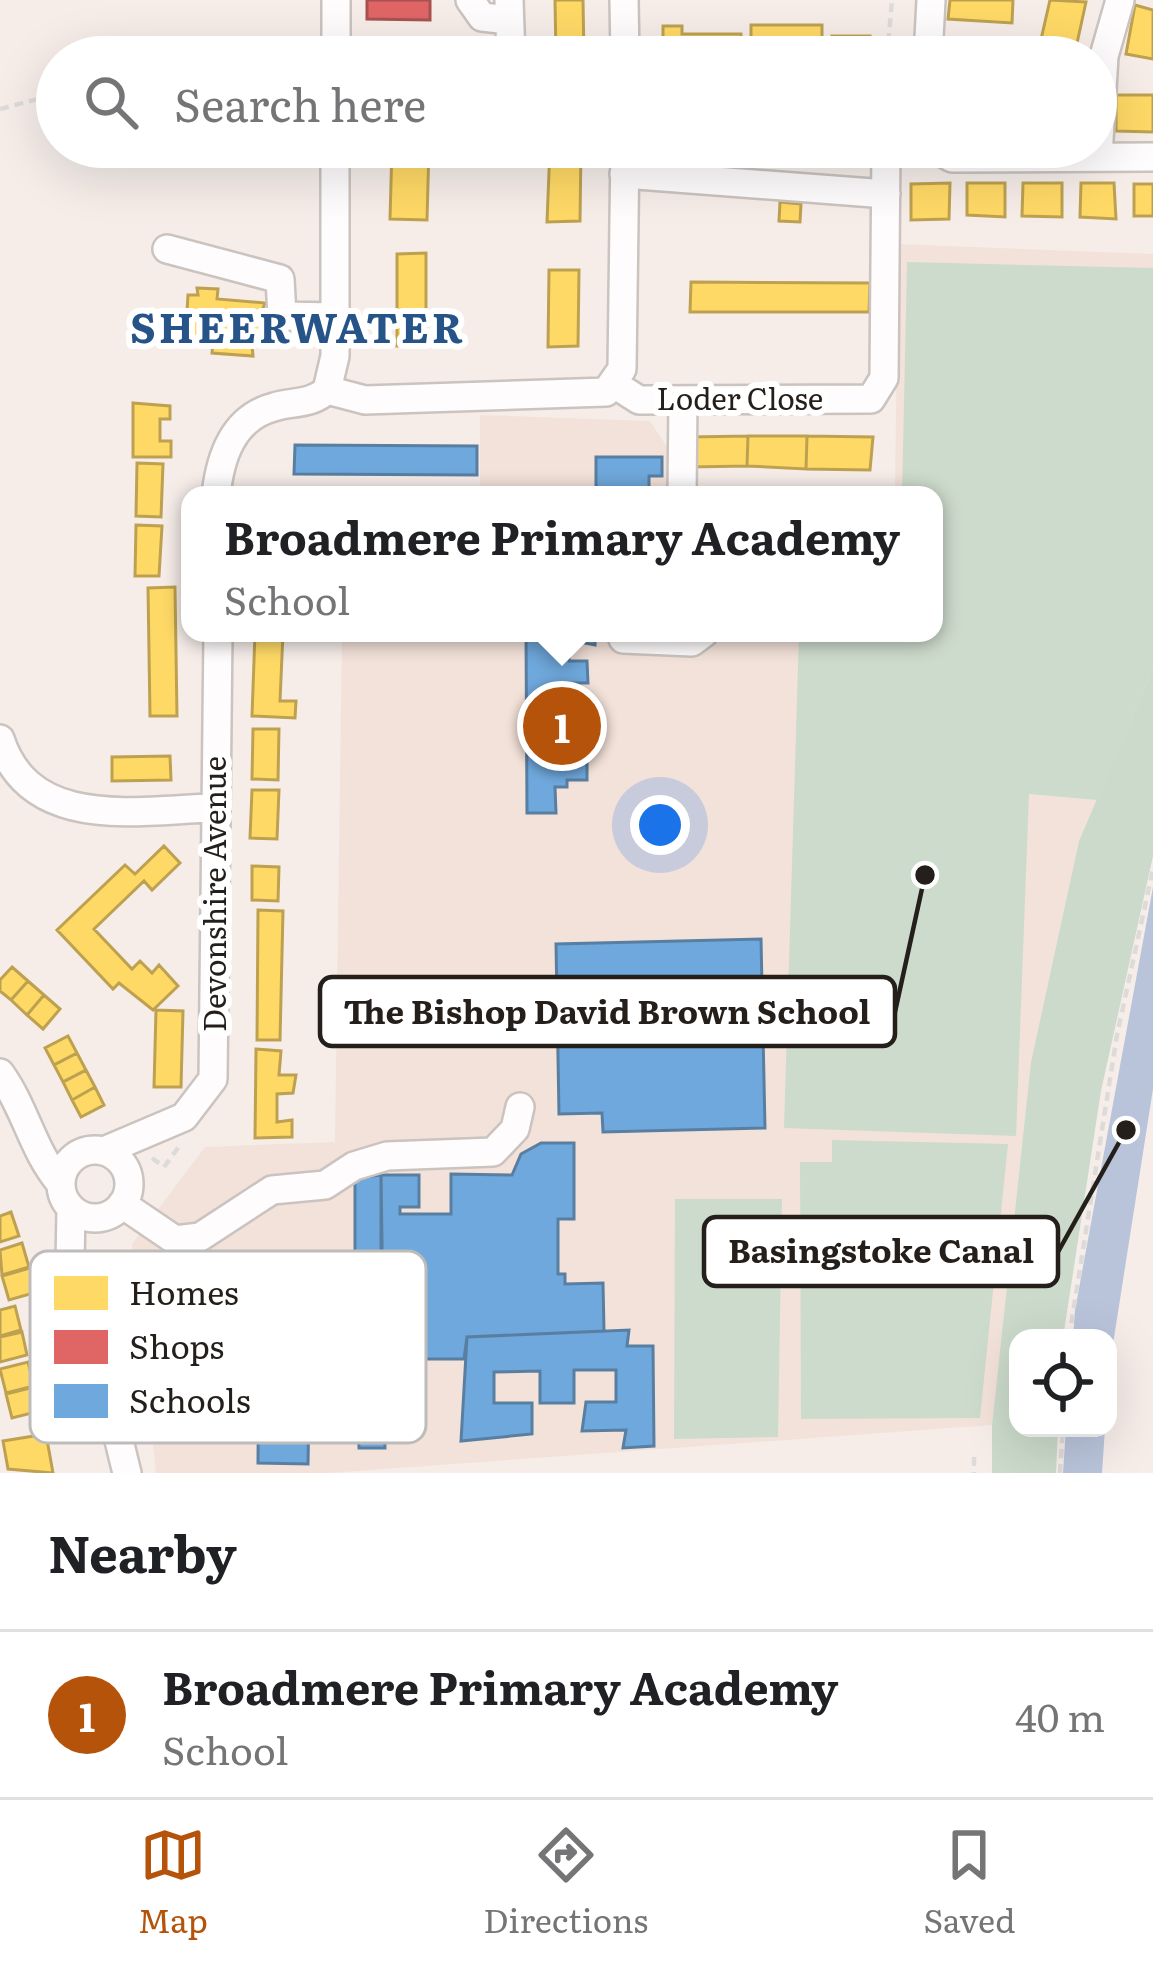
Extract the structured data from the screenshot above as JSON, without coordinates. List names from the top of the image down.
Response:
{
  "streets": {
    "street": ["Loder Close", "Devonshire Avenue"]
  },
  "districts": ["SHEERWATER"],
  "places": ["The Bishop David Brown School", "Basingstoke Canal"],
  "legend": ["Homes", "Shops", "Schools"],
  "page": {
    "search": "Search here",
    "popup": ["Broadmere Primary Academy", "School"],
    "pins": "1",
    "heading": "Nearby",
    "list": [
      {
        "mark": "1",
        "name": "Broadmere Primary Academy",
        "note": "School",
        "value": "40 m"
      }
    ],
    "nav": ["Map", "Directions", "Saved"]
  }
}
